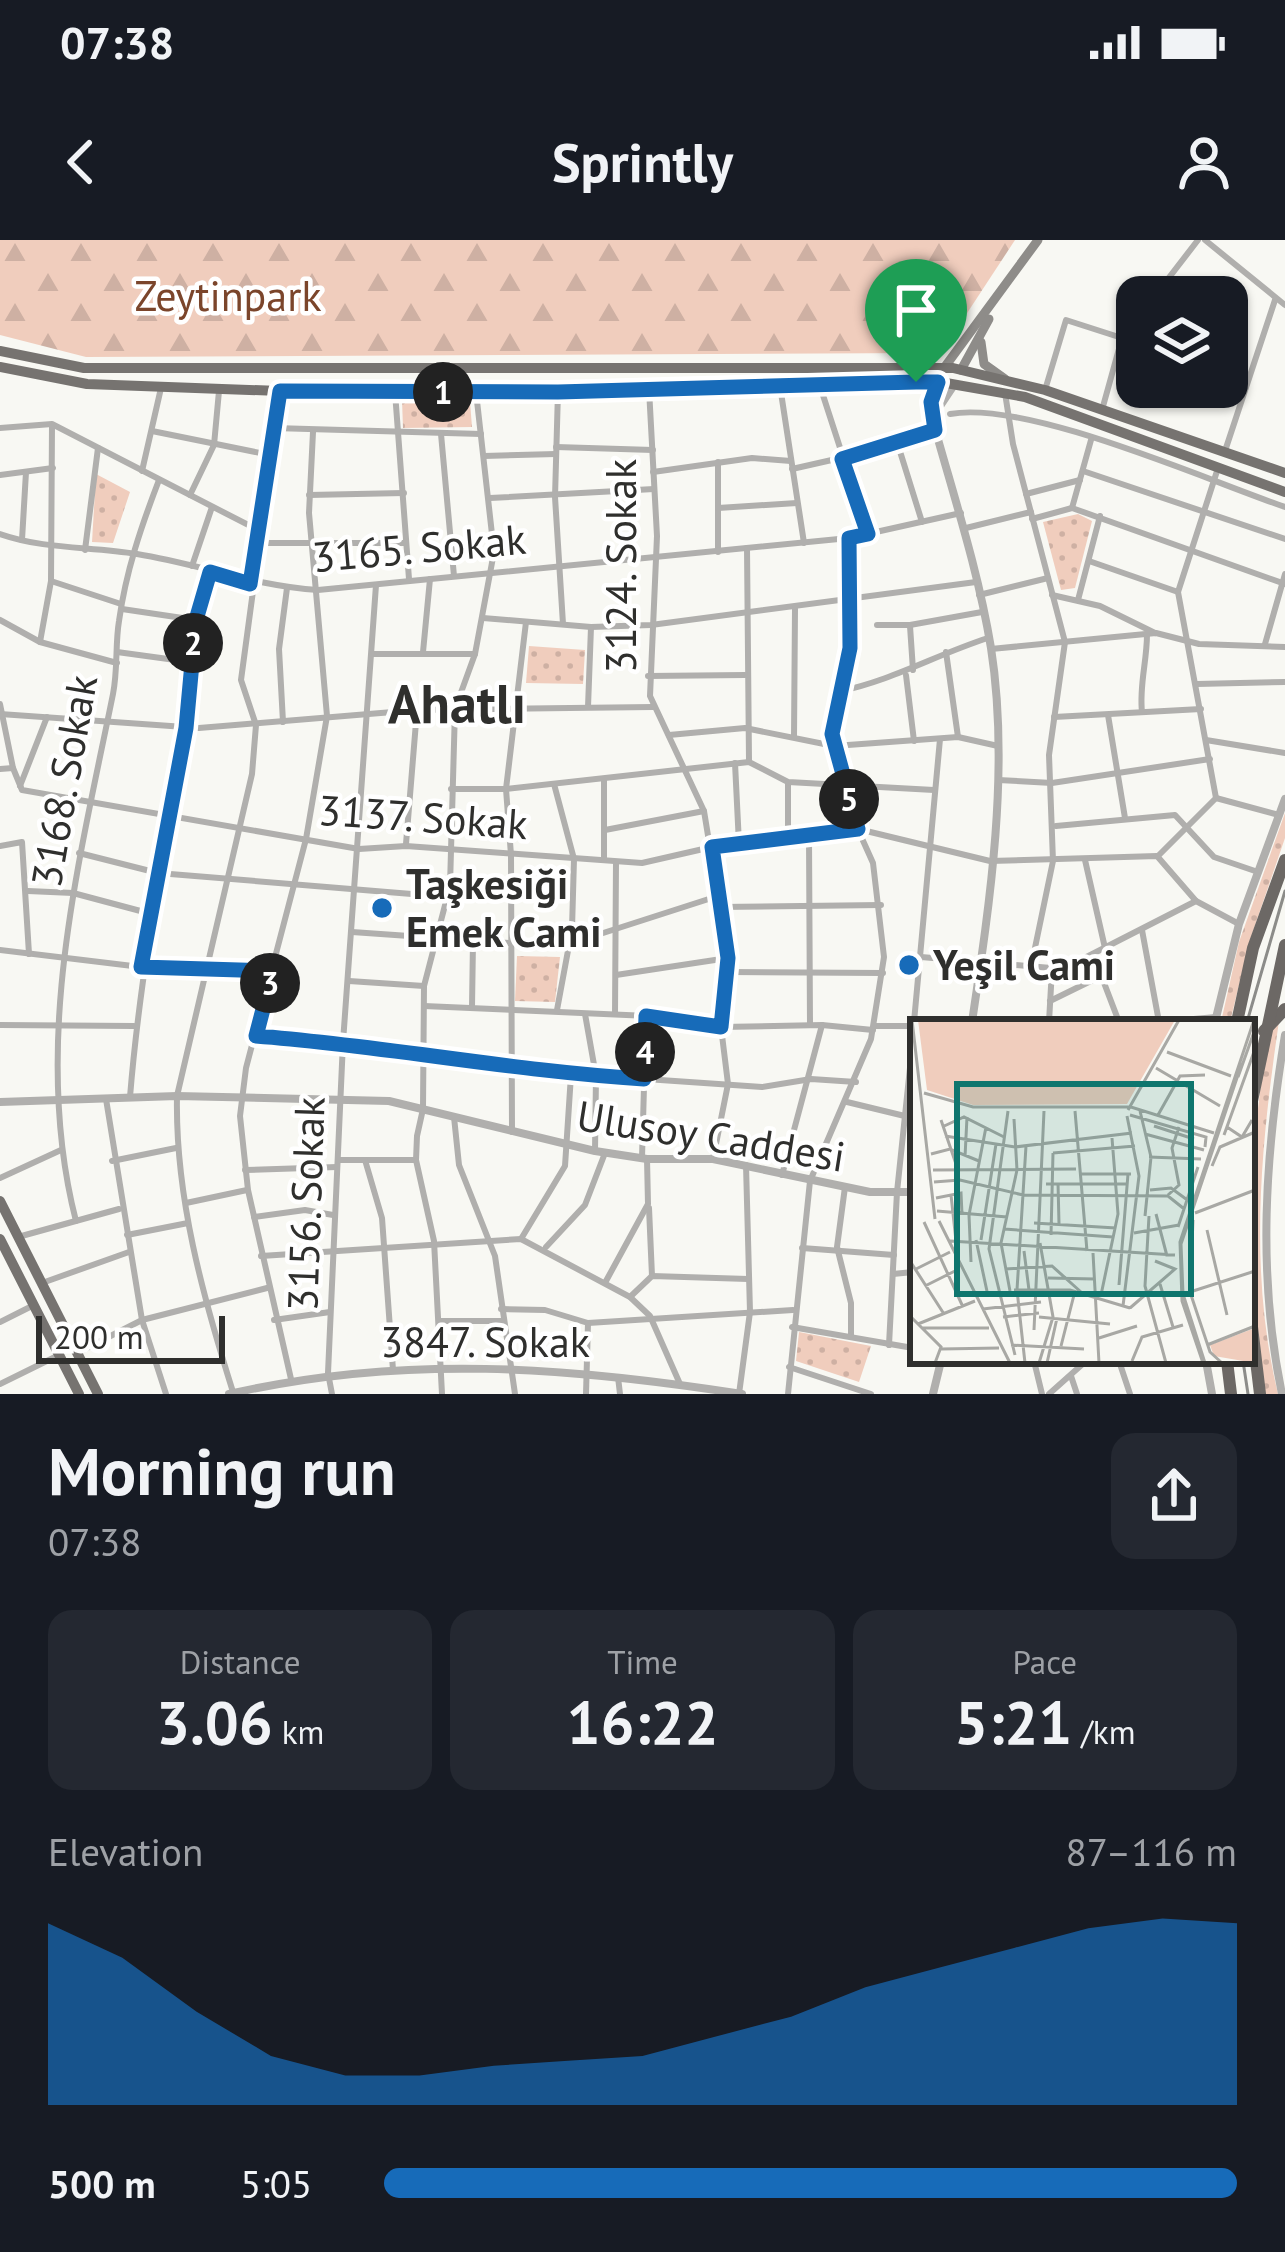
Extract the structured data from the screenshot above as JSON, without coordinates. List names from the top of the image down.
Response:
{
  "streets": {
    "street": [
      "3165. Sokak",
      "3124. Sokak",
      "3168. Sokak",
      "3137. Sokak",
      "Ulusoy Caddesi",
      "3156. Sokak",
      "3847. Sokak"
    ]
  },
  "crossings": [
    ["3165. Sokak", "3124. Sokak"],
    ["3165. Sokak", "3168. Sokak"],
    ["3165. Sokak", "3156. Sokak"],
    ["3124. Sokak", "3137. Sokak"],
    ["3124. Sokak", "Ulusoy Caddesi"],
    ["3168. Sokak", "3137. Sokak"],
    ["3168. Sokak", "Ulusoy Caddesi"],
    ["3137. Sokak", "3156. Sokak"],
    ["Ulusoy Caddesi", "3156. Sokak"],
    ["3156. Sokak", "3847. Sokak"]
  ],
  "districts": ["Ahatlı"],
  "parks": ["Zeytinpark"],
  "places": ["Taşkesiği Emek Cami", "Yeşil Cami"],
  "scale_bar": "200 m",
  "page": {
    "status": "07:38",
    "header": "Sprintly",
    "pins": [
      "1",
      "2",
      "5",
      "3",
      "4"
    ],
    "scale": "200 m",
    "heading": ["Morning run", "07:38"],
    "stats": [
      ["Distance", "3.06 km"],
      ["Time", "16:22"],
      ["Pace", "5:21 /km"]
    ],
    "chart": ["Elevation", "87–116 m"],
    "list": [
      {
        "name": "500 m",
        "note": "5:05"
      }
    ]
  }
}
